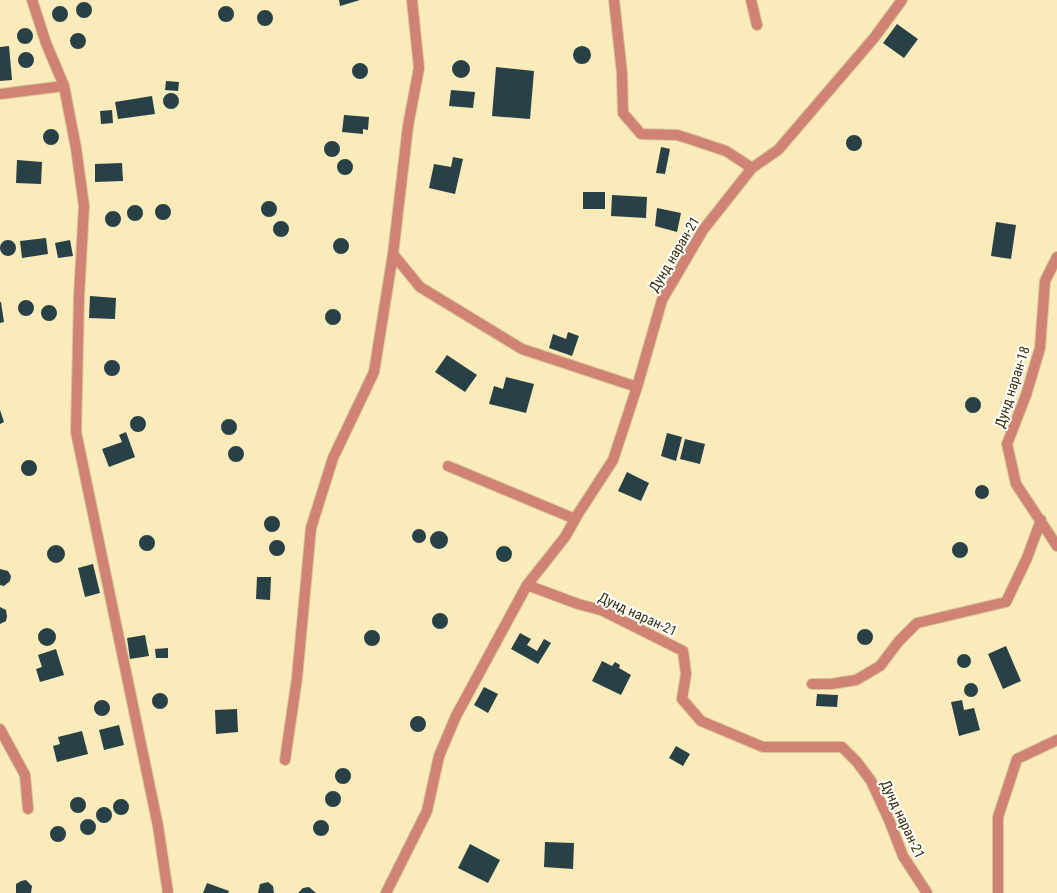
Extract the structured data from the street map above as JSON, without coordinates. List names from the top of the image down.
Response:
{
  "streets": {
    "street": ["Дунд наран-21", "Дунд наран-18"]
  }
}
